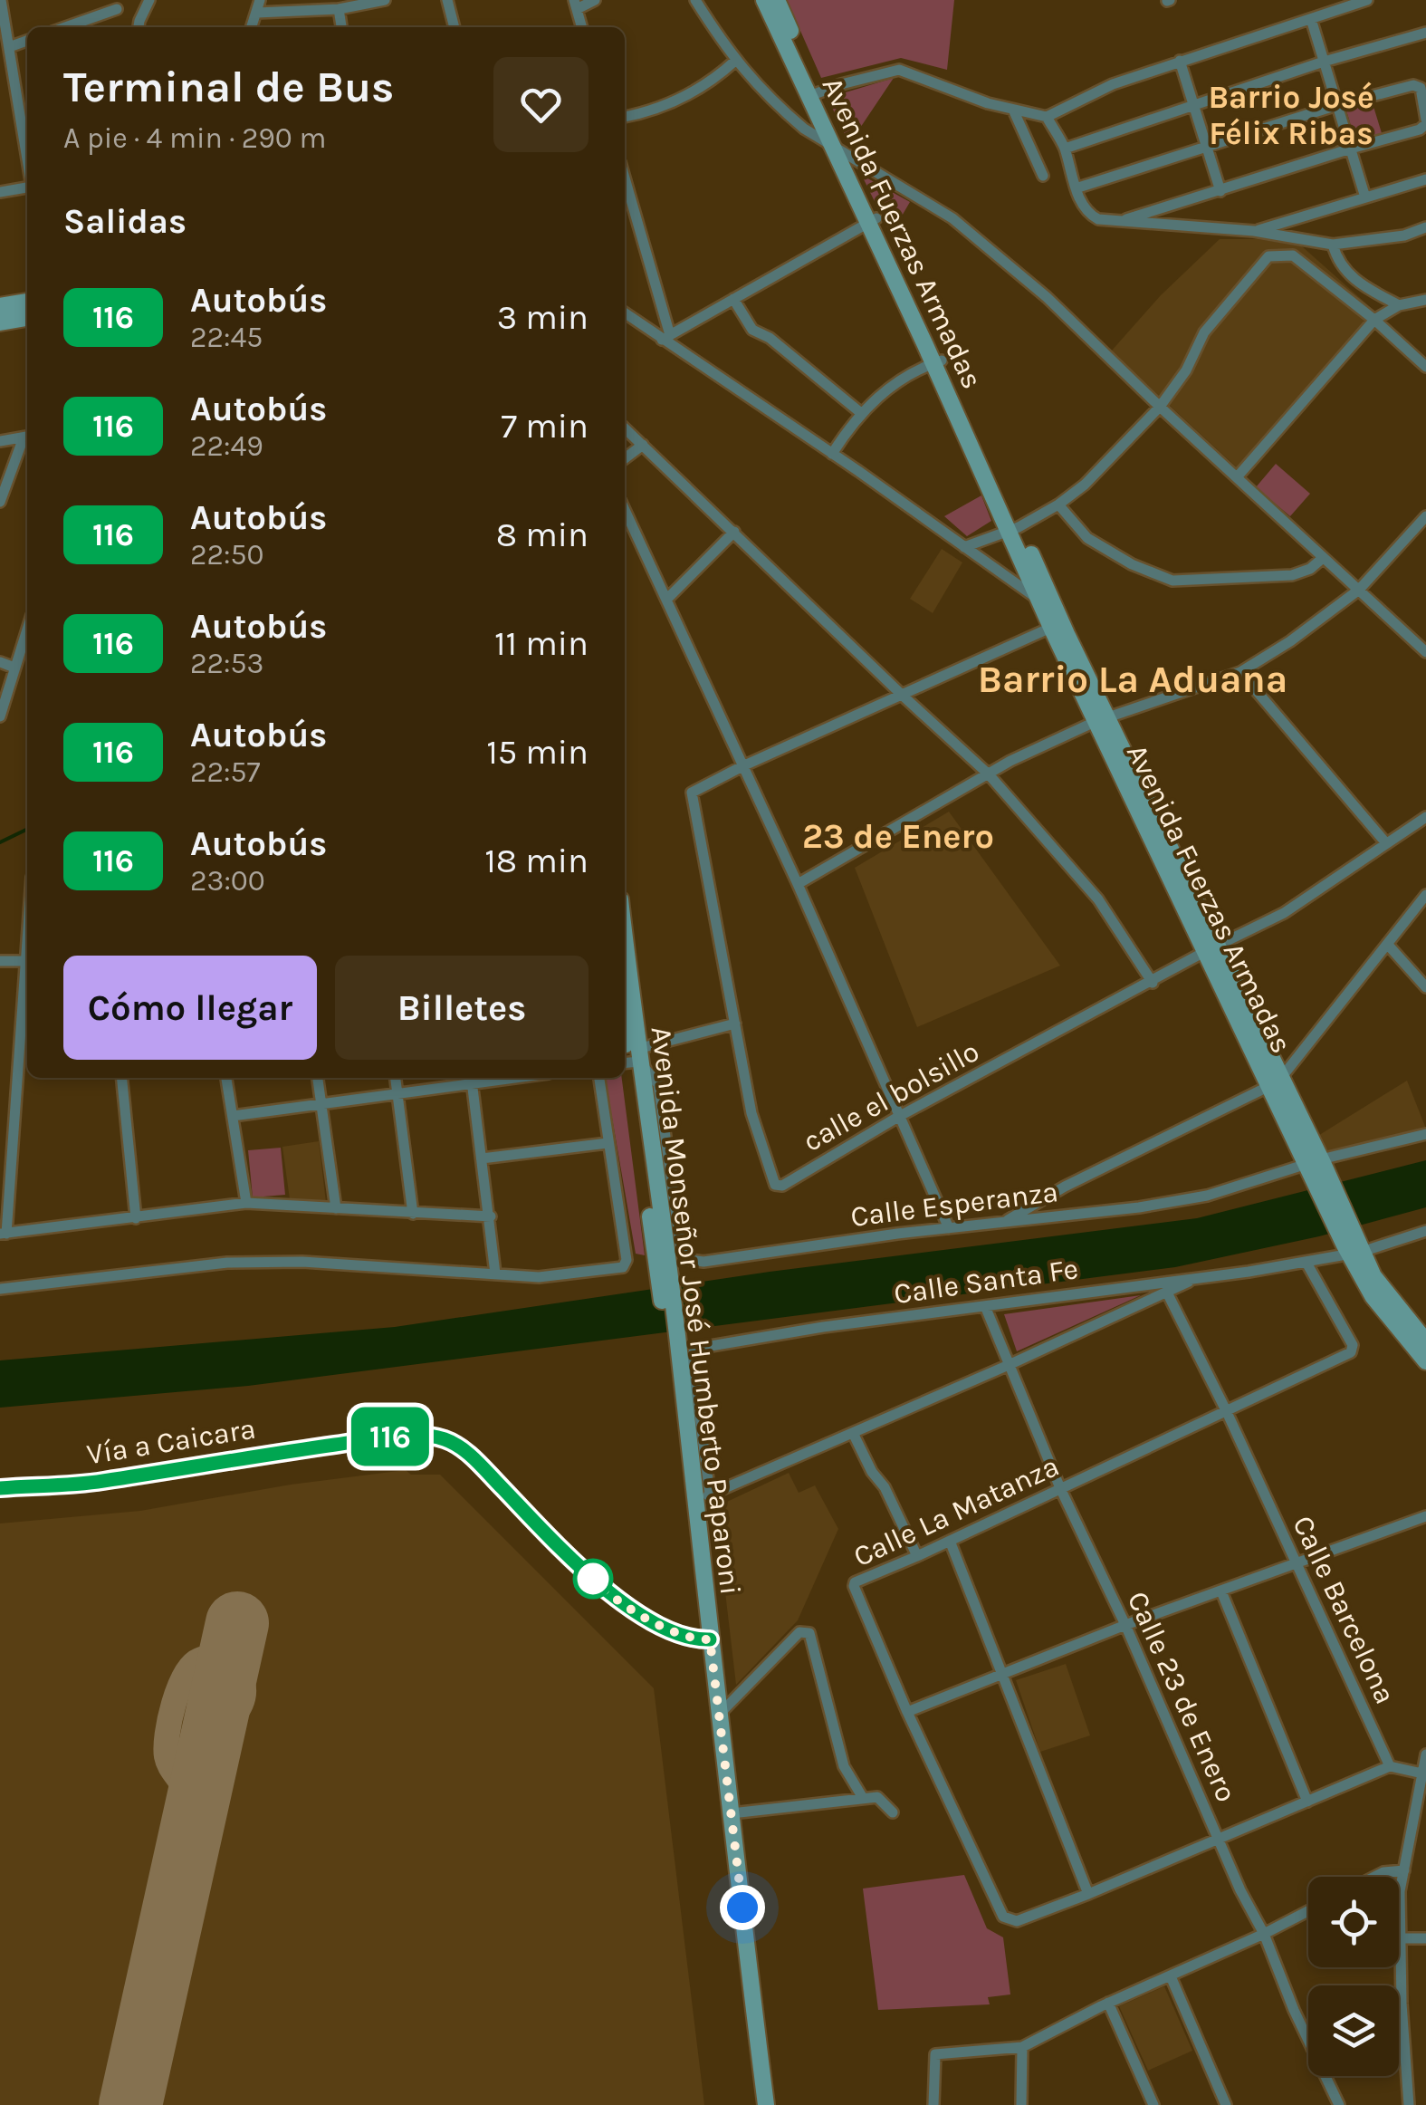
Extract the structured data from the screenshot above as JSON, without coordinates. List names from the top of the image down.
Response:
{
  "streets": {
    "street": [
      "Avenida Fuerzas Armadas",
      "calle el bolsillo",
      "Calle Esperanza",
      "Calle Santa Fe",
      "Avenida Monseñor José Humberto Paparoni",
      "Vía a Caicara",
      "Calle La Matanza",
      "Calle Barcelona",
      "Calle 23 de Enero"
    ]
  },
  "crossings": [
    ["Avenida Fuerzas Armadas", "calle el bolsillo"],
    ["Avenida Fuerzas Armadas", "Calle Esperanza"],
    ["Avenida Fuerzas Armadas", "Calle Santa Fe"],
    ["Calle Esperanza", "Avenida Monseñor José Humberto Paparoni"],
    ["Calle Santa Fe", "Avenida Monseñor José Humberto Paparoni"],
    ["Calle Santa Fe", "Calle La Matanza"],
    ["Calle Santa Fe", "Calle 23 de Enero"],
    ["Avenida Monseñor José Humberto Paparoni", "Vía a Caicara"],
    ["Calle La Matanza", "Calle Barcelona"],
    ["Calle La Matanza", "Calle 23 de Enero"]
  ],
  "districts": ["Barrio José Félix Ribas", "Barrio La Aduana", "23 de Enero"],
  "lines": ["bus line 116"],
  "page": {
    "on_map": "116",
    "heading": [
      ["Terminal de Bus", "A pie · 4 min · 290 m"],
      "Salidas"
    ],
    "list": [
      {
        "mark": "116",
        "name": "Autobús",
        "note": "22:45",
        "value": "3 min"
      },
      {
        "mark": "116",
        "name": "Autobús",
        "note": "22:49",
        "value": "7 min"
      },
      {
        "mark": "116",
        "name": "Autobús",
        "note": "22:50",
        "value": "8 min"
      },
      {
        "mark": "116",
        "name": "Autobús",
        "note": "22:53",
        "value": "11 min"
      },
      {
        "mark": "116",
        "name": "Autobús",
        "note": "22:57",
        "value": "15 min"
      },
      {
        "mark": "116",
        "name": "Autobús",
        "note": "23:00",
        "value": "18 min"
      }
    ],
    "buttons": ["Cómo llegar", "Billetes"]
  }
}
